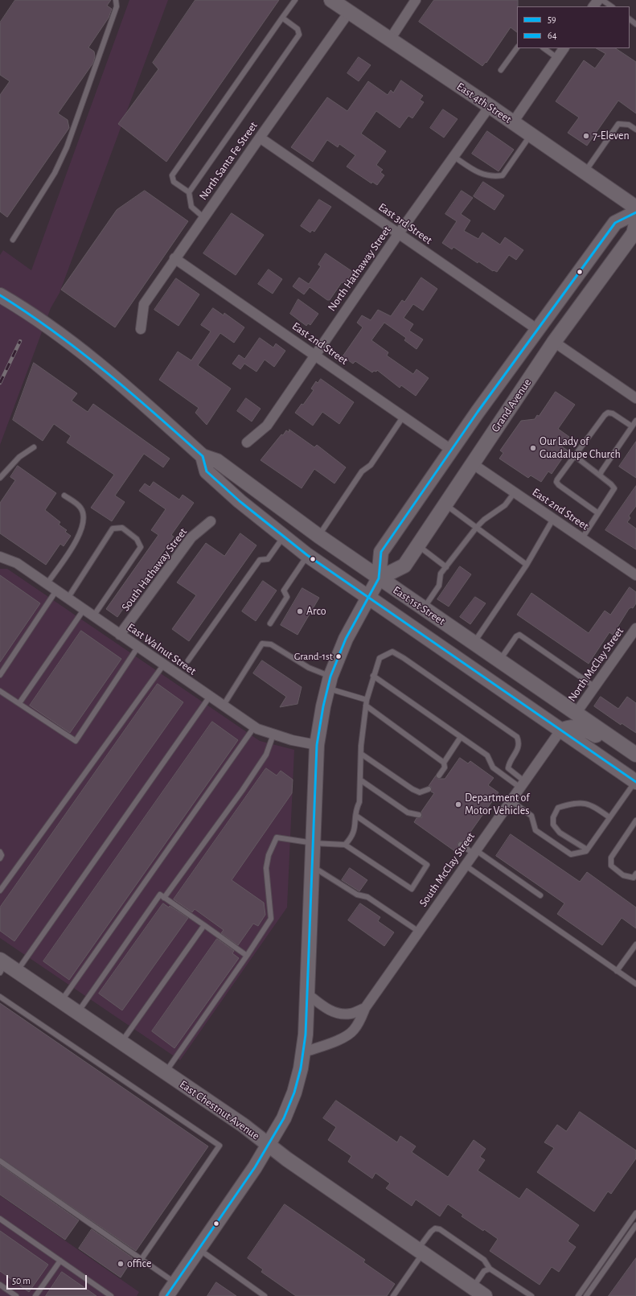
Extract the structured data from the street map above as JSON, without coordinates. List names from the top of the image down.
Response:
{
  "streets": {
    "main road": [
      "East 4th Street",
      "Grand Avenue",
      "East 1st Street",
      "East Chestnut Avenue"
    ],
    "street": [
      "North Santa Fe Street",
      "East 3rd Street",
      "North Hathaway Street",
      "East 2nd Street",
      "South Hathaway Street",
      "East Walnut Street",
      "North McClay Street",
      "South McClay Street"
    ]
  },
  "crossings": [
    ["East 4th Street", "North Santa Fe Street"],
    ["East 4th Street", "North Hathaway Street"],
    ["North Santa Fe Street", "East 3rd Street"],
    ["North Santa Fe Street", "East 2nd Street"],
    ["East 3rd Street", "North Hathaway Street"],
    ["East 3rd Street", "Grand Avenue"],
    ["North Hathaway Street", "East 2nd Street"],
    ["East 2nd Street", "Grand Avenue"],
    ["Grand Avenue", "East 1st Street"],
    ["Grand Avenue", "East Walnut Street"],
    ["Grand Avenue", "South McClay Street"],
    ["Grand Avenue", "East Chestnut Avenue"],
    ["South Hathaway Street", "East Walnut Street"],
    ["East 1st Street", "North McClay Street"],
    ["East 1st Street", "South McClay Street"]
  ],
  "places": [
    "7-Eleven",
    "Our Lady of Guadalupe Church",
    "Arco",
    "Grand-1st",
    "Department of Motor Vehicles",
    "office"
  ],
  "lines": ["transit line 59", "transit line 64"],
  "legend": ["59", "64"],
  "scale_bar": "50 m"
}
